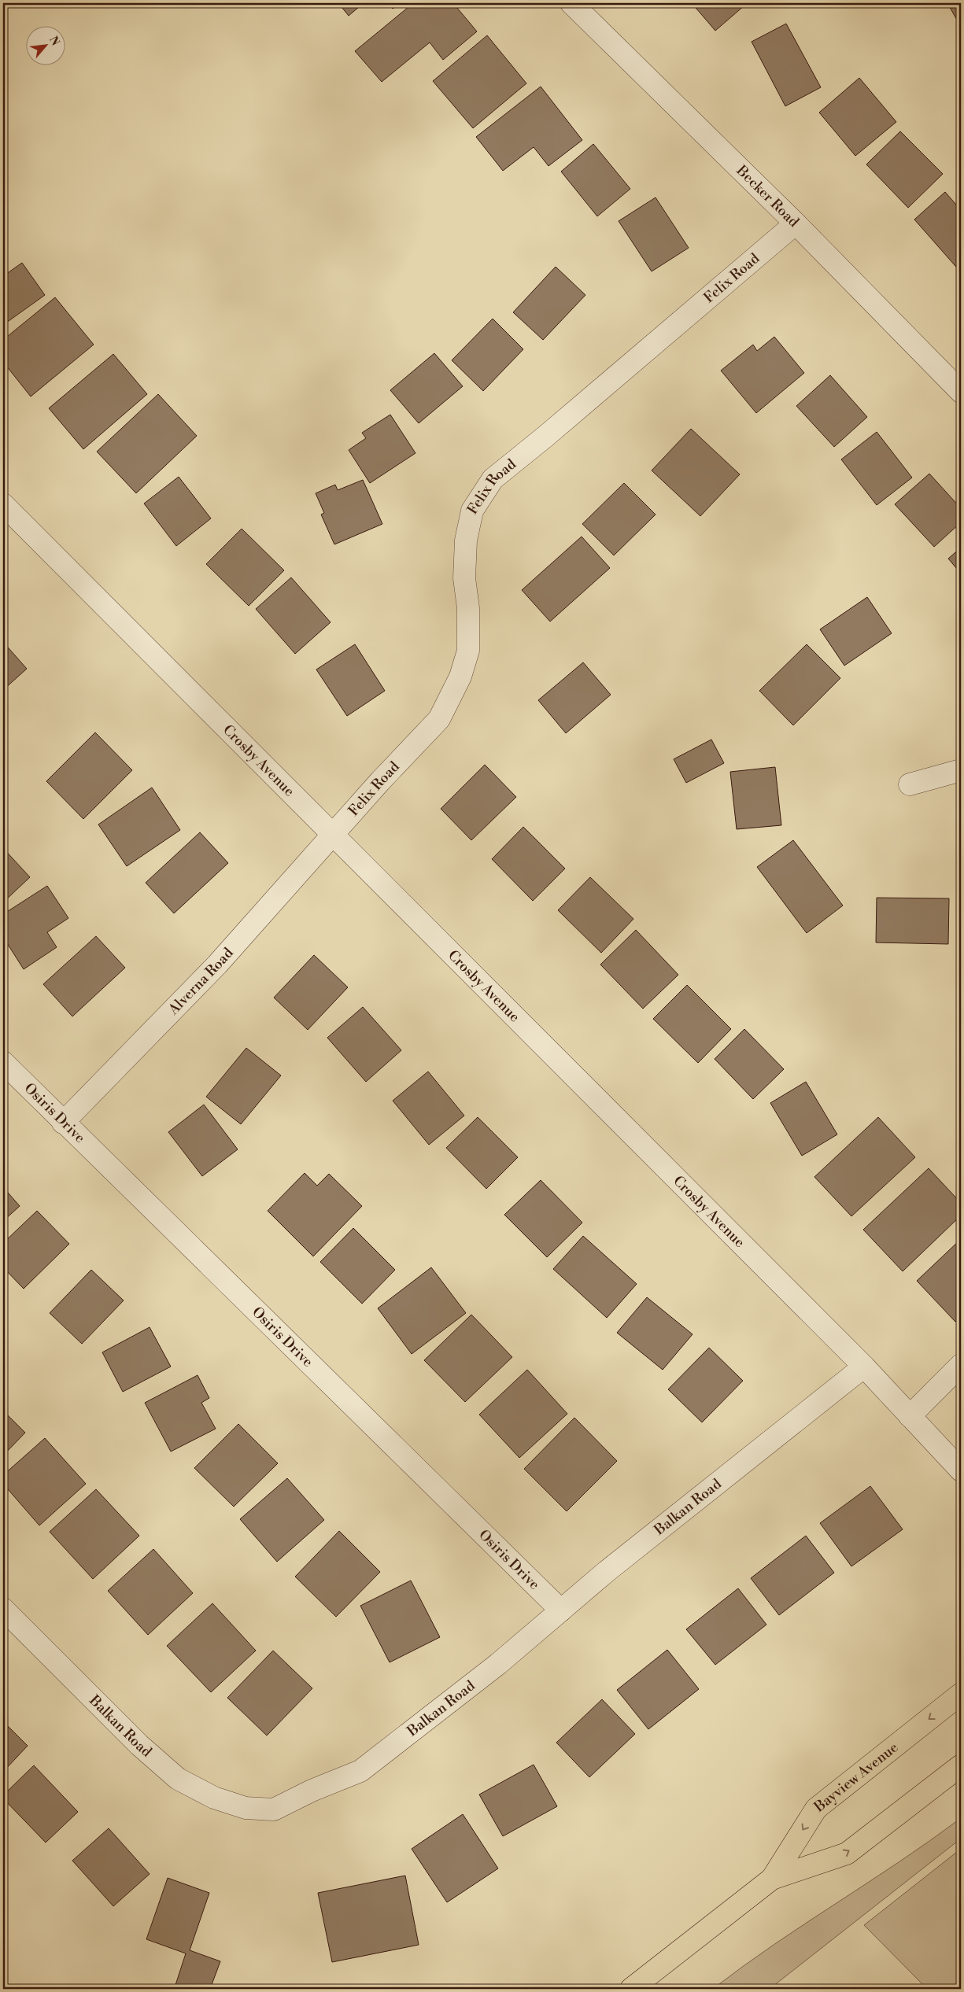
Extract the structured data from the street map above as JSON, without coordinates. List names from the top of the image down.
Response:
{
  "streets": {
    "main road": ["Bayview Avenue"],
    "street": [
      "Becker Road",
      "Felix Road",
      "Crosby Avenue",
      "Alverna Road",
      "Osiris Drive",
      "Balkan Road"
    ]
  },
  "crossings": [
    ["Becker Road", "Felix Road"],
    ["Felix Road", "Crosby Avenue"],
    ["Felix Road", "Alverna Road"],
    ["Crosby Avenue", "Alverna Road"],
    ["Crosby Avenue", "Balkan Road"],
    ["Alverna Road", "Osiris Drive"],
    ["Osiris Drive", "Balkan Road"]
  ],
  "north": "top right"
}
